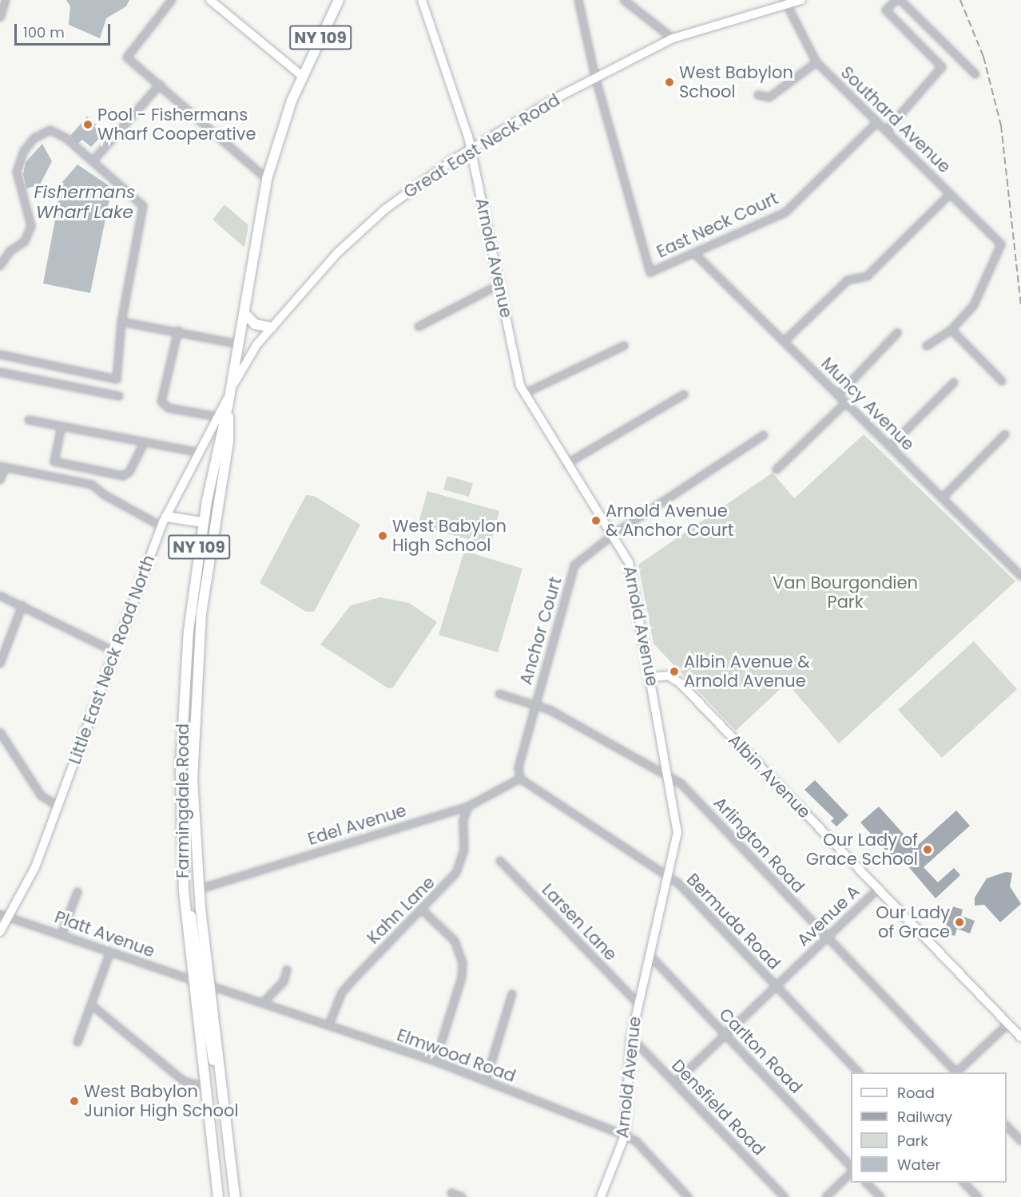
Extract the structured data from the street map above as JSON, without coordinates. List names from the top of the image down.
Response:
{
  "streets": {
    "main road": ["NY 109", "Farmingdale Road"],
    "street": [
      "Southard Avenue",
      "Great East Neck Road",
      "East Neck Court",
      "Arnold Avenue",
      "Muncy Avenue",
      "Anchor Court",
      "Little East Neck Road North",
      "Albin Avenue",
      "Edel Avenue",
      "Arlington Road",
      "Kahn Lane",
      "Avenue A",
      "Bermuda Road",
      "Larsen Lane",
      "Platt Avenue",
      "Carlton Road",
      "Elmwood Road",
      "Densfield Road"
    ]
  },
  "crossings": [
    ["NY 109", "Great East Neck Road"],
    ["NY 109", "Little East Neck Road North"],
    ["NY 109", "Farmingdale Road"],
    ["Southard Avenue", "Great East Neck Road"],
    ["Southard Avenue", "East Neck Court"],
    ["Great East Neck Road", "East Neck Court"],
    ["Great East Neck Road", "Arnold Avenue"],
    ["Great East Neck Road", "Little East Neck Road North"],
    ["Great East Neck Road", "Farmingdale Road"],
    ["East Neck Court", "Muncy Avenue"],
    ["Arnold Avenue", "Anchor Court"],
    ["Arnold Avenue", "Albin Avenue"],
    ["Arnold Avenue", "Arlington Road"],
    ["Arnold Avenue", "Bermuda Road"],
    ["Arnold Avenue", "Larsen Lane"],
    ["Arnold Avenue", "Carlton Road"],
    ["Arnold Avenue", "Elmwood Road"],
    ["Arnold Avenue", "Densfield Road"],
    ["Anchor Court", "Edel Avenue"],
    ["Anchor Court", "Arlington Road"],
    ["Anchor Court", "Bermuda Road"],
    ["Little East Neck Road North", "Farmingdale Road"],
    ["Little East Neck Road North", "Platt Avenue"],
    ["Albin Avenue", "Avenue A"],
    ["Farmingdale Road", "Edel Avenue"],
    ["Farmingdale Road", "Platt Avenue"],
    ["Farmingdale Road", "Elmwood Road"],
    ["Edel Avenue", "Kahn Lane"],
    ["Edel Avenue", "Bermuda Road"],
    ["Arlington Road", "Avenue A"],
    ["Kahn Lane", "Elmwood Road"],
    ["Avenue A", "Bermuda Road"],
    ["Avenue A", "Carlton Road"],
    ["Avenue A", "Densfield Road"],
    ["Platt Avenue", "Elmwood Road"]
  ],
  "water": ["Fishermans Wharf Lake"],
  "parks": ["Van Bourgondien Park"],
  "places": [
    "West Babylon School",
    "Pool - Fishermans Wharf Cooperative",
    "Arnold Avenue & Anchor Court",
    "West Babylon High School",
    "Albin Avenue & Arnold Avenue",
    "Our Lady of Grace School",
    "Our Lady of Grace",
    "West Babylon Junior High School"
  ],
  "legend": [
    "Road",
    "Railway",
    "Park",
    "Water"
  ],
  "scale_bar": "100 m"
}
